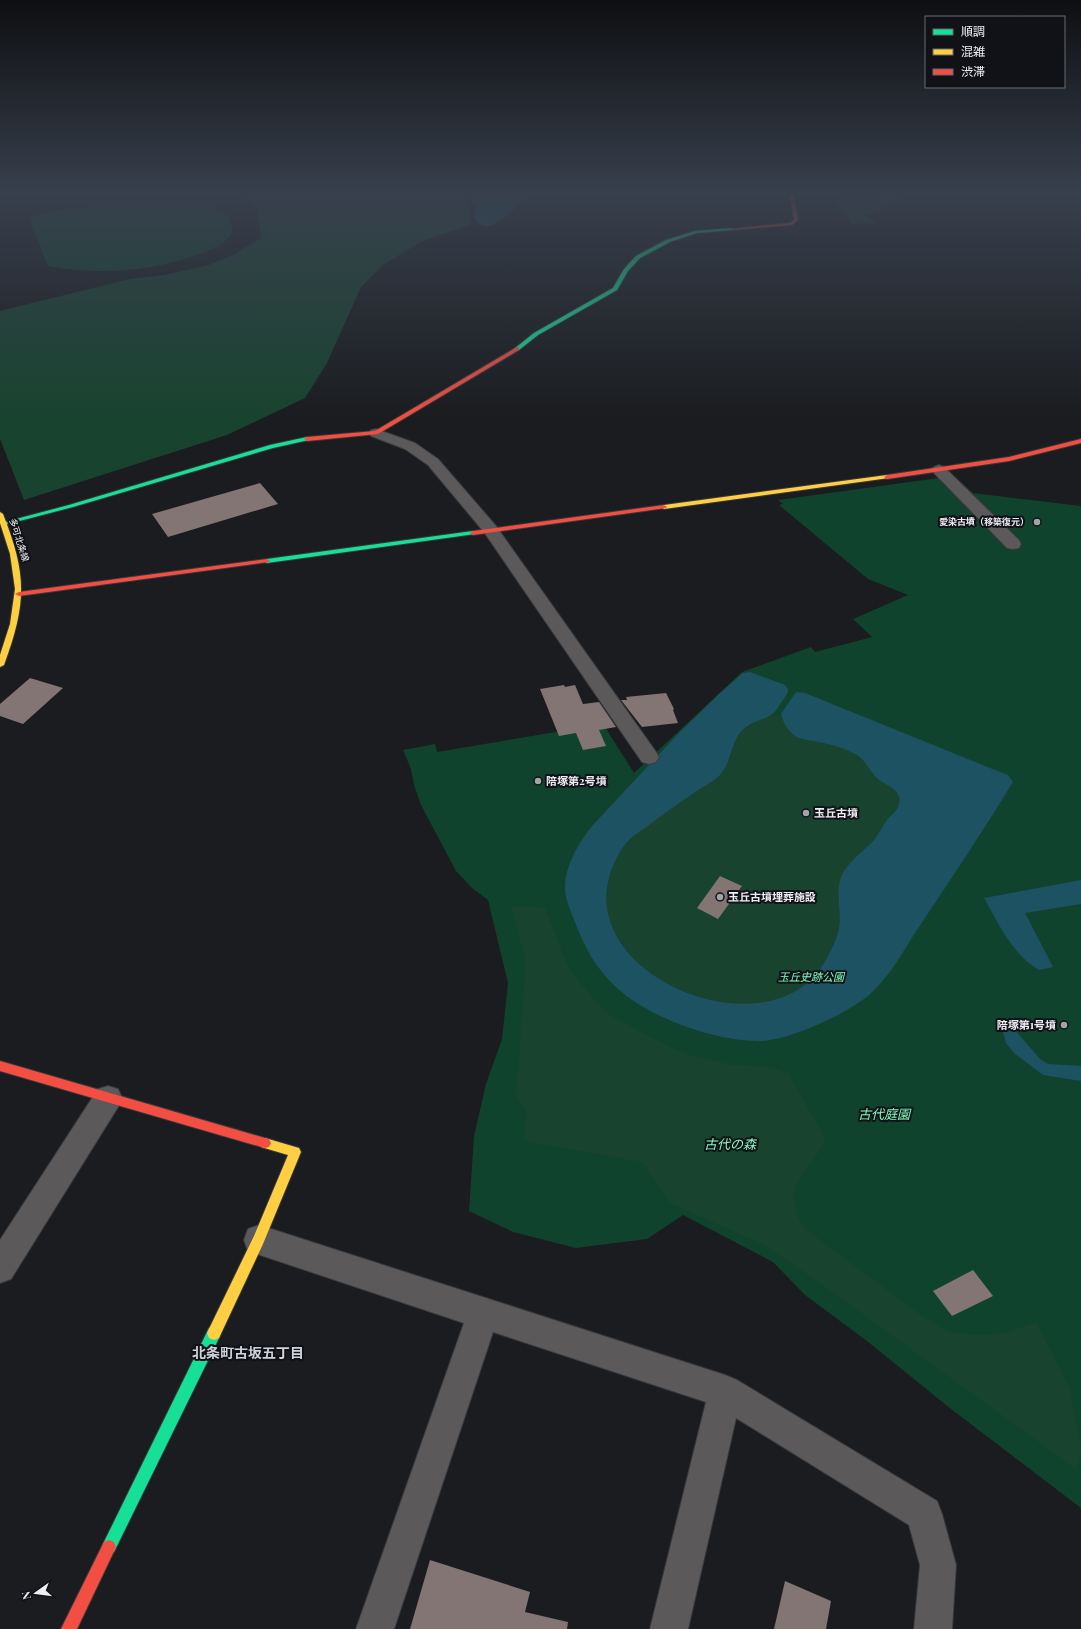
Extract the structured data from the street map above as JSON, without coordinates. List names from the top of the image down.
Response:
{
  "streets": {
    "street": ["多可北条線"]
  },
  "districts": ["北条町古坂五丁目"],
  "parks": ["玉丘史跡公園", "古代庭園", "古代の森"],
  "places": [
    "愛染古墳（移築復元）",
    "陪塚第2号墳",
    "玉丘古墳",
    "玉丘古墳埋葬施設",
    "陪塚第1号墳"
  ],
  "legend": ["順調", "混雑", "渋滞"],
  "north": "left"
}
